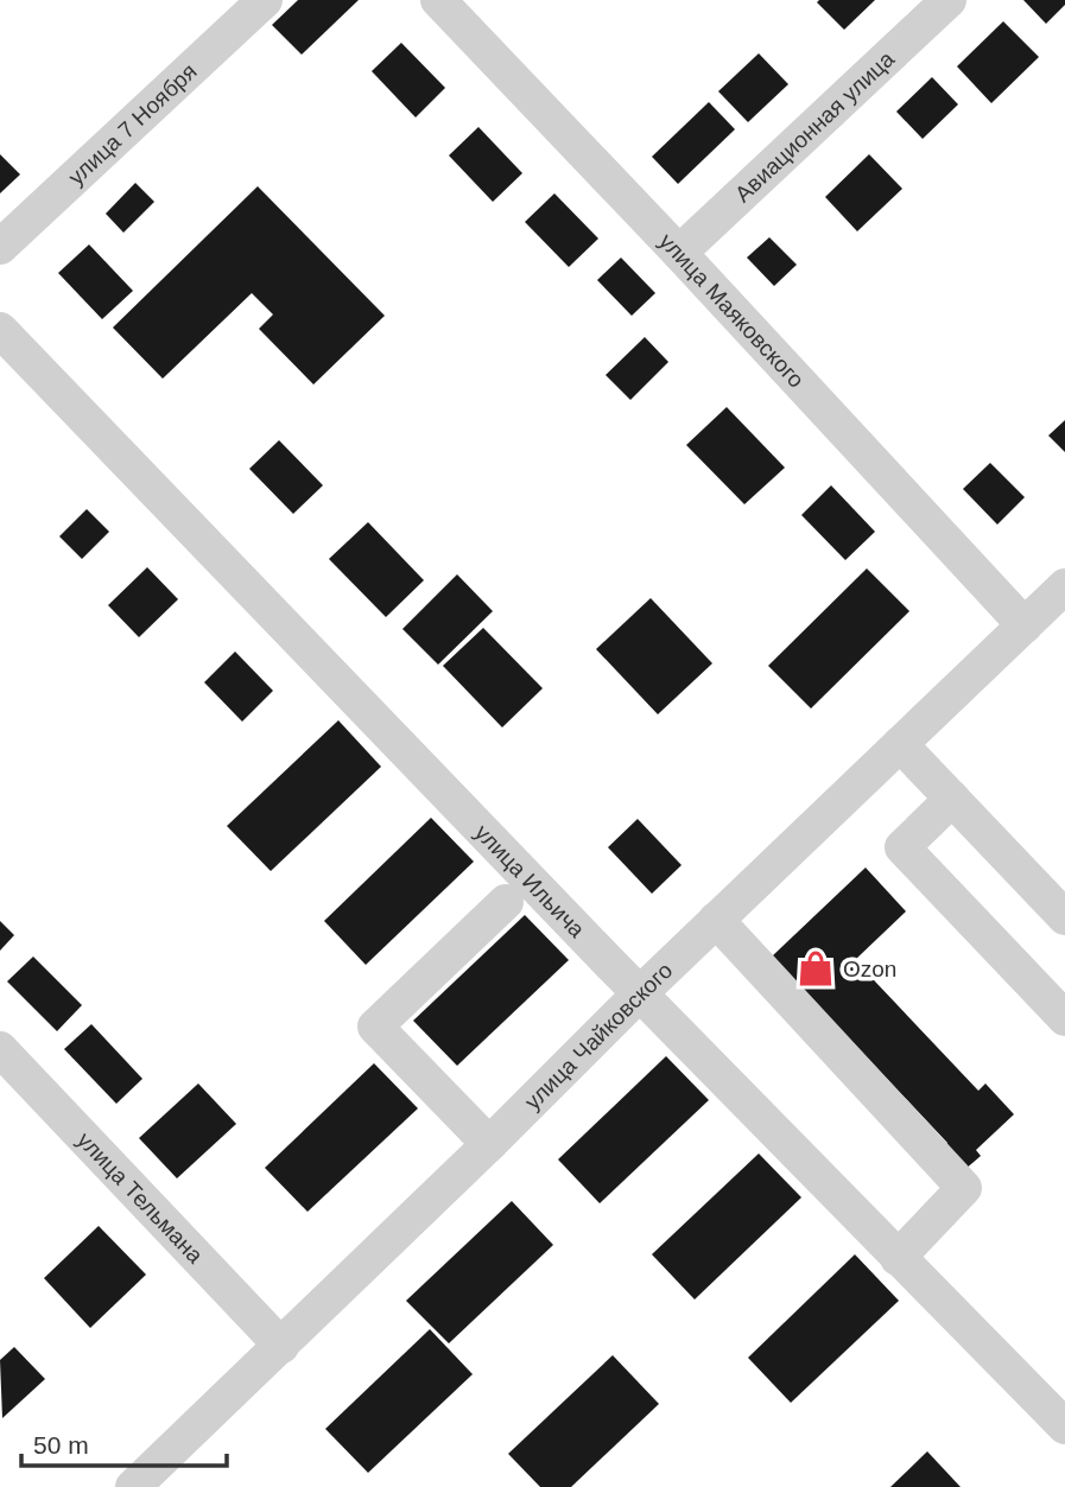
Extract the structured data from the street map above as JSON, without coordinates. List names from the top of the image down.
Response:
{
  "streets": {
    "street": [
      "улица 7 Ноября",
      "Авиационная улица",
      "улица Маяковского",
      "улица Ильича",
      "улица Чайковского",
      "улица Тельмана"
    ]
  },
  "crossings": [
    ["Авиационная улица", "улица Маяковского"],
    ["улица Маяковского", "улица Чайковского"],
    ["улица Ильича", "улица Чайковского"],
    ["улица Чайковского", "улица Тельмана"]
  ],
  "places": {
    "shop": ["Ozon"]
  },
  "scale_bar": "50 m"
}
